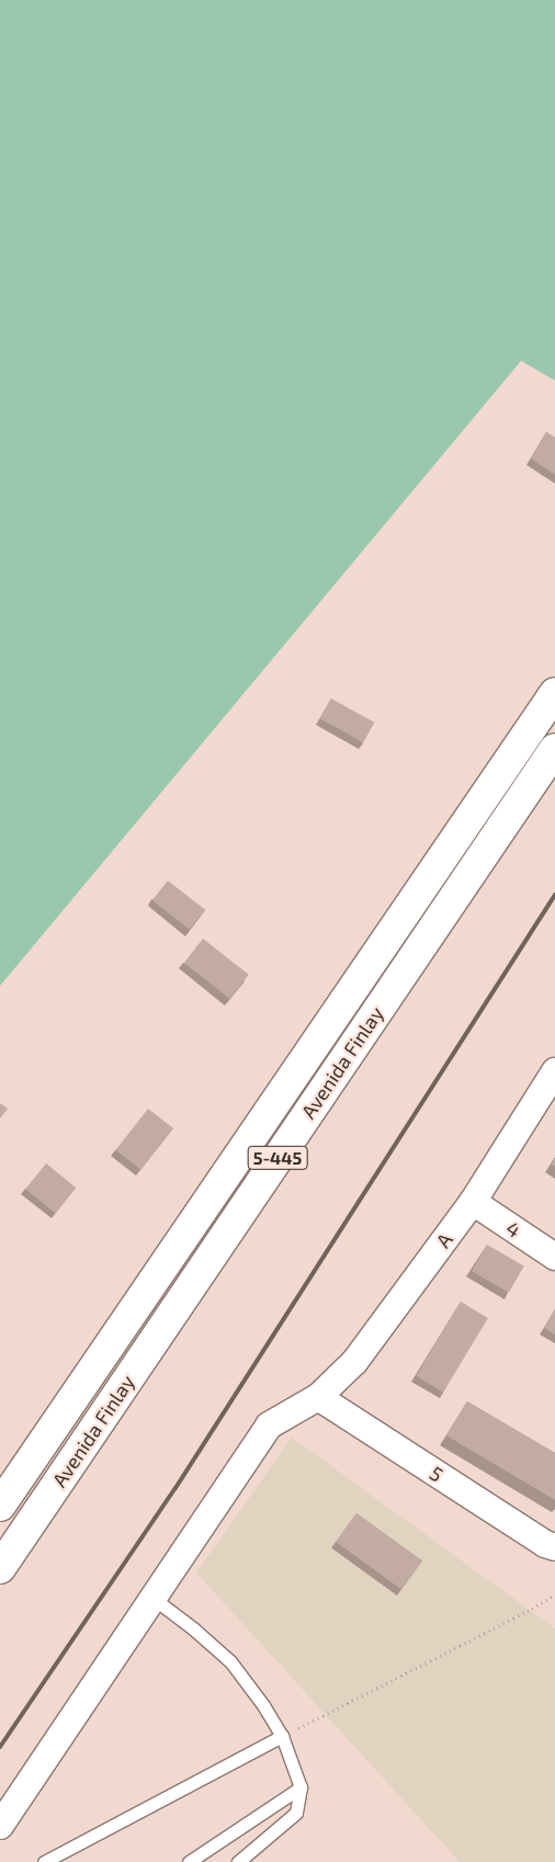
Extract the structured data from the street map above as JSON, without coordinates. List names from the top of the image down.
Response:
{
  "streets": {
    "highway": ["Avenida Finlay", "5-445"],
    "street": ["4", "A", "5"]
  },
  "crossings": [
    ["4", "A"],
    ["A", "5"]
  ]
}
